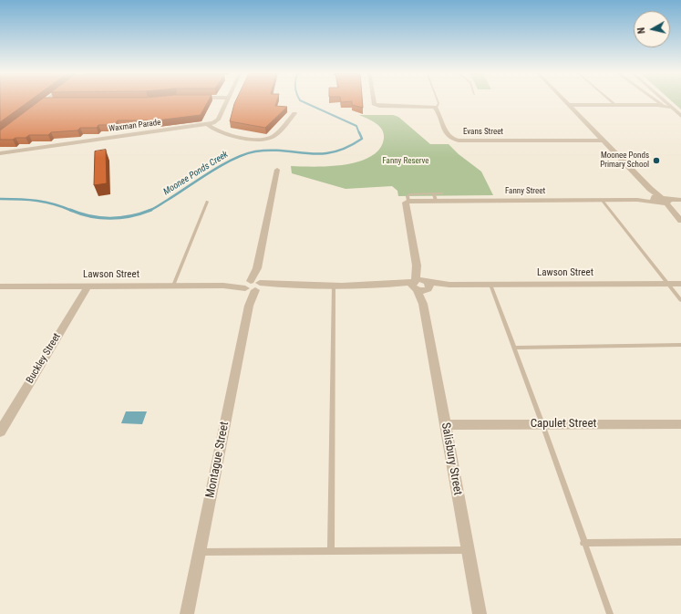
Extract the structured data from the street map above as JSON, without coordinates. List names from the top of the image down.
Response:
{
  "streets": {
    "street": [
      "Waxman Parade",
      "Evans Street",
      "Fanny Street",
      "Lawson Street",
      "Buckley Street",
      "Capulet Street",
      "Salisbury Street",
      "Montague Street"
    ]
  },
  "crossings": [
    ["Fanny Street", "Lawson Street"],
    ["Fanny Street", "Salisbury Street"],
    ["Lawson Street", "Buckley Street"],
    ["Lawson Street", "Salisbury Street"],
    ["Lawson Street", "Montague Street"],
    ["Capulet Street", "Salisbury Street"]
  ],
  "water": ["Moonee Ponds Creek"],
  "parks": ["Fanny Reserve"],
  "places": ["Moonee Ponds Primary School"],
  "north": "left"
}
